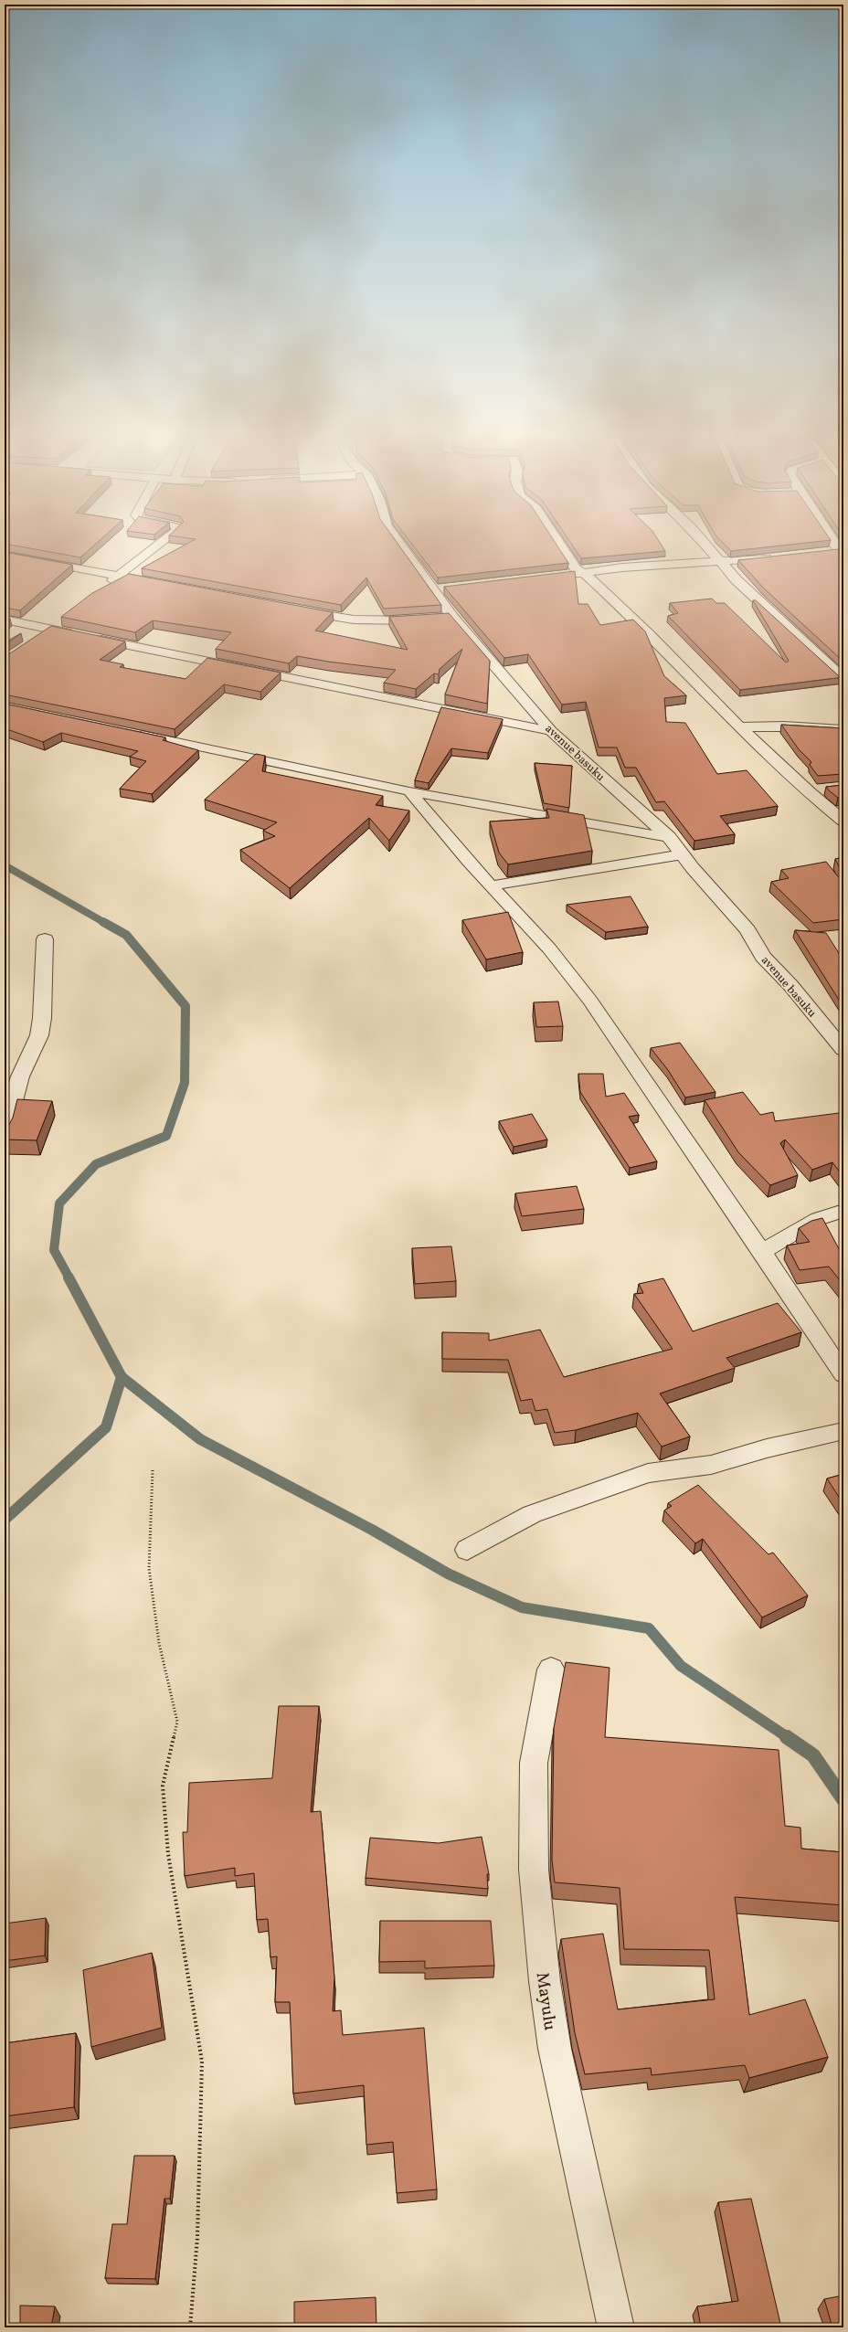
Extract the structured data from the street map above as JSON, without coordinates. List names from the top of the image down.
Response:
{
  "streets": {
    "street": ["avenue basuku", "Mayulu"]
  }
}
